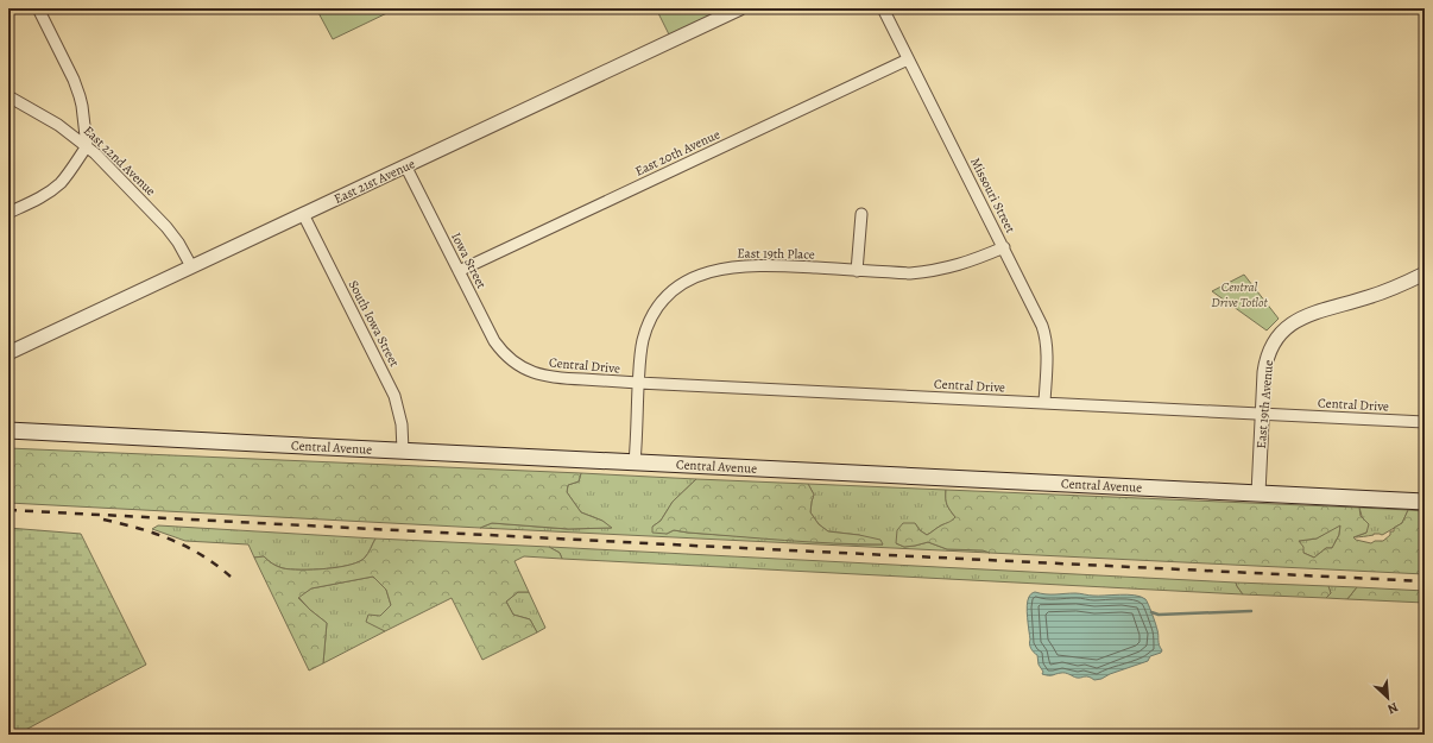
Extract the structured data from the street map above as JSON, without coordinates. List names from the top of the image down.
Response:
{
  "streets": {
    "main road": ["Central Avenue"],
    "street": [
      "East 20th Avenue",
      "East 22nd Avenue",
      "East 21st Avenue",
      "Missouri Street",
      "East 19th Place",
      "Iowa Street",
      "South Iowa Street",
      "Central Drive",
      "East 19th Avenue"
    ]
  },
  "crossings": [
    ["East 20th Avenue", "Missouri Street"],
    ["East 20th Avenue", "Iowa Street"],
    ["East 22nd Avenue", "East 21st Avenue"],
    ["East 21st Avenue", "Iowa Street"],
    ["East 21st Avenue", "South Iowa Street"],
    ["Missouri Street", "East 19th Place"],
    ["Missouri Street", "Central Drive"],
    ["East 19th Place", "Central Drive"],
    ["East 19th Place", "Central Avenue"],
    ["Iowa Street", "Central Drive"],
    ["South Iowa Street", "Central Avenue"],
    ["Central Drive", "East 19th Avenue"],
    ["East 19th Avenue", "Central Avenue"]
  ],
  "parks": ["Central Drive Totlot"],
  "north": "bottom right"
}
